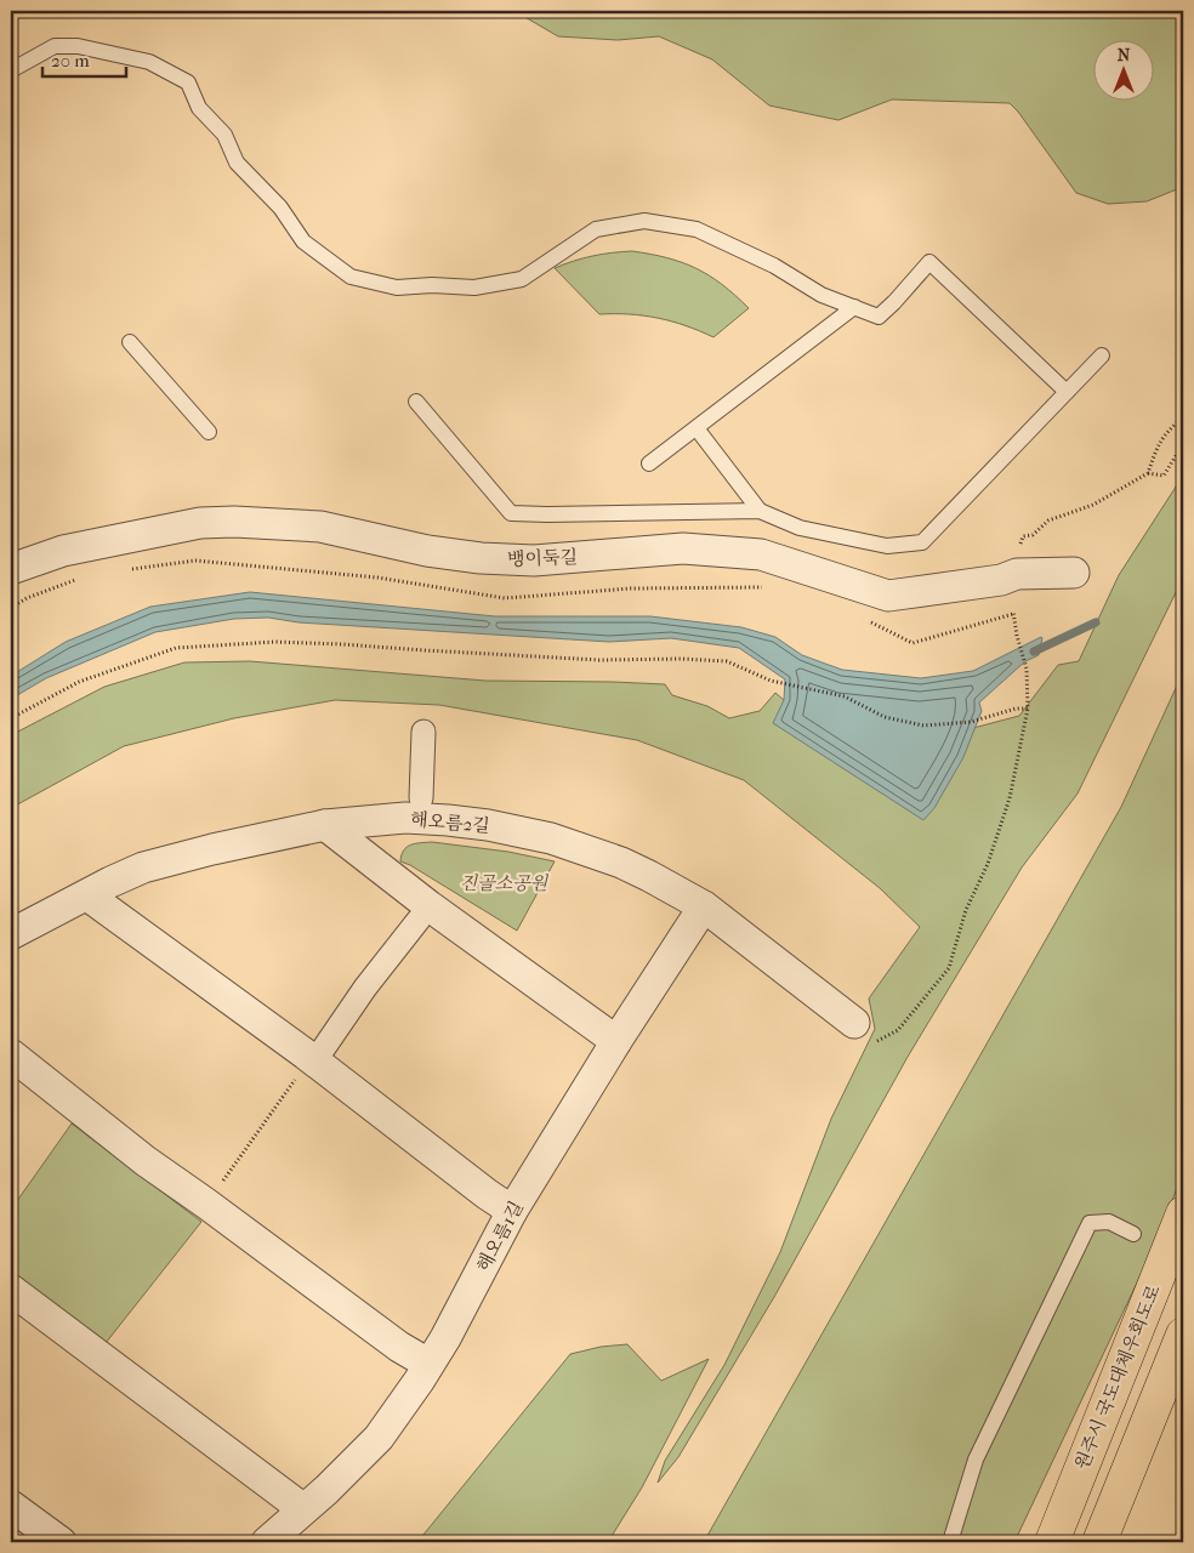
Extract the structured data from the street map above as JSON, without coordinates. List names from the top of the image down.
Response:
{
  "streets": {
    "highway": ["원주시 국도대체우회도로"],
    "street": ["뱅이둑길", "해오름2길", "해오름1길"]
  },
  "crossings": [
    ["해오름2길", "해오름1길"]
  ],
  "parks": ["진골소공원"],
  "scale_bar": "20 m",
  "north": "top"
}
